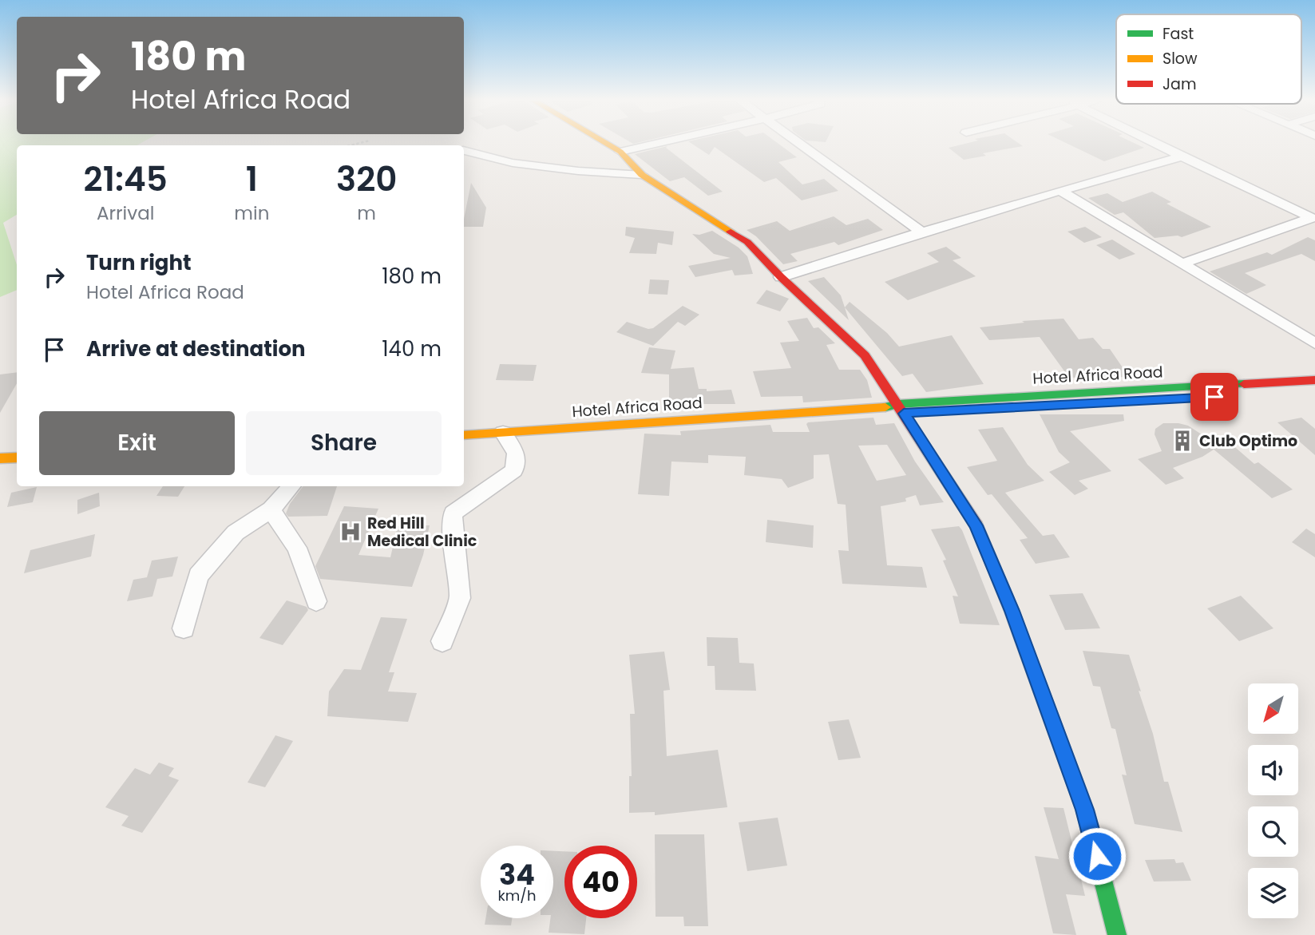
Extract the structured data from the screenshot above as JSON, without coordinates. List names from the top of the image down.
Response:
{
  "streets": {
    "street": ["Hotel Africa Road"]
  },
  "places": {
    "building": ["Club Optimo"],
    "hospital": ["Red Hill Medical Clinic"]
  },
  "legend": ["Fast", "Slow", "Jam"],
  "north": "bottom left",
  "page": {
    "turn": ["180 m", "Hotel Africa Road"],
    "eta": [
      "21:45",
      "Arrival",
      "1",
      "min",
      "320",
      "m"
    ],
    "list": [
      {
        "name": "Turn right",
        "note": "Hotel Africa Road",
        "value": "180 m"
      },
      {
        "name": "Arrive at destination",
        "value": "140 m"
      }
    ],
    "buttons": ["Exit", "Share"],
    "speed": "34 km/h",
    "limit": "40"
  }
}
